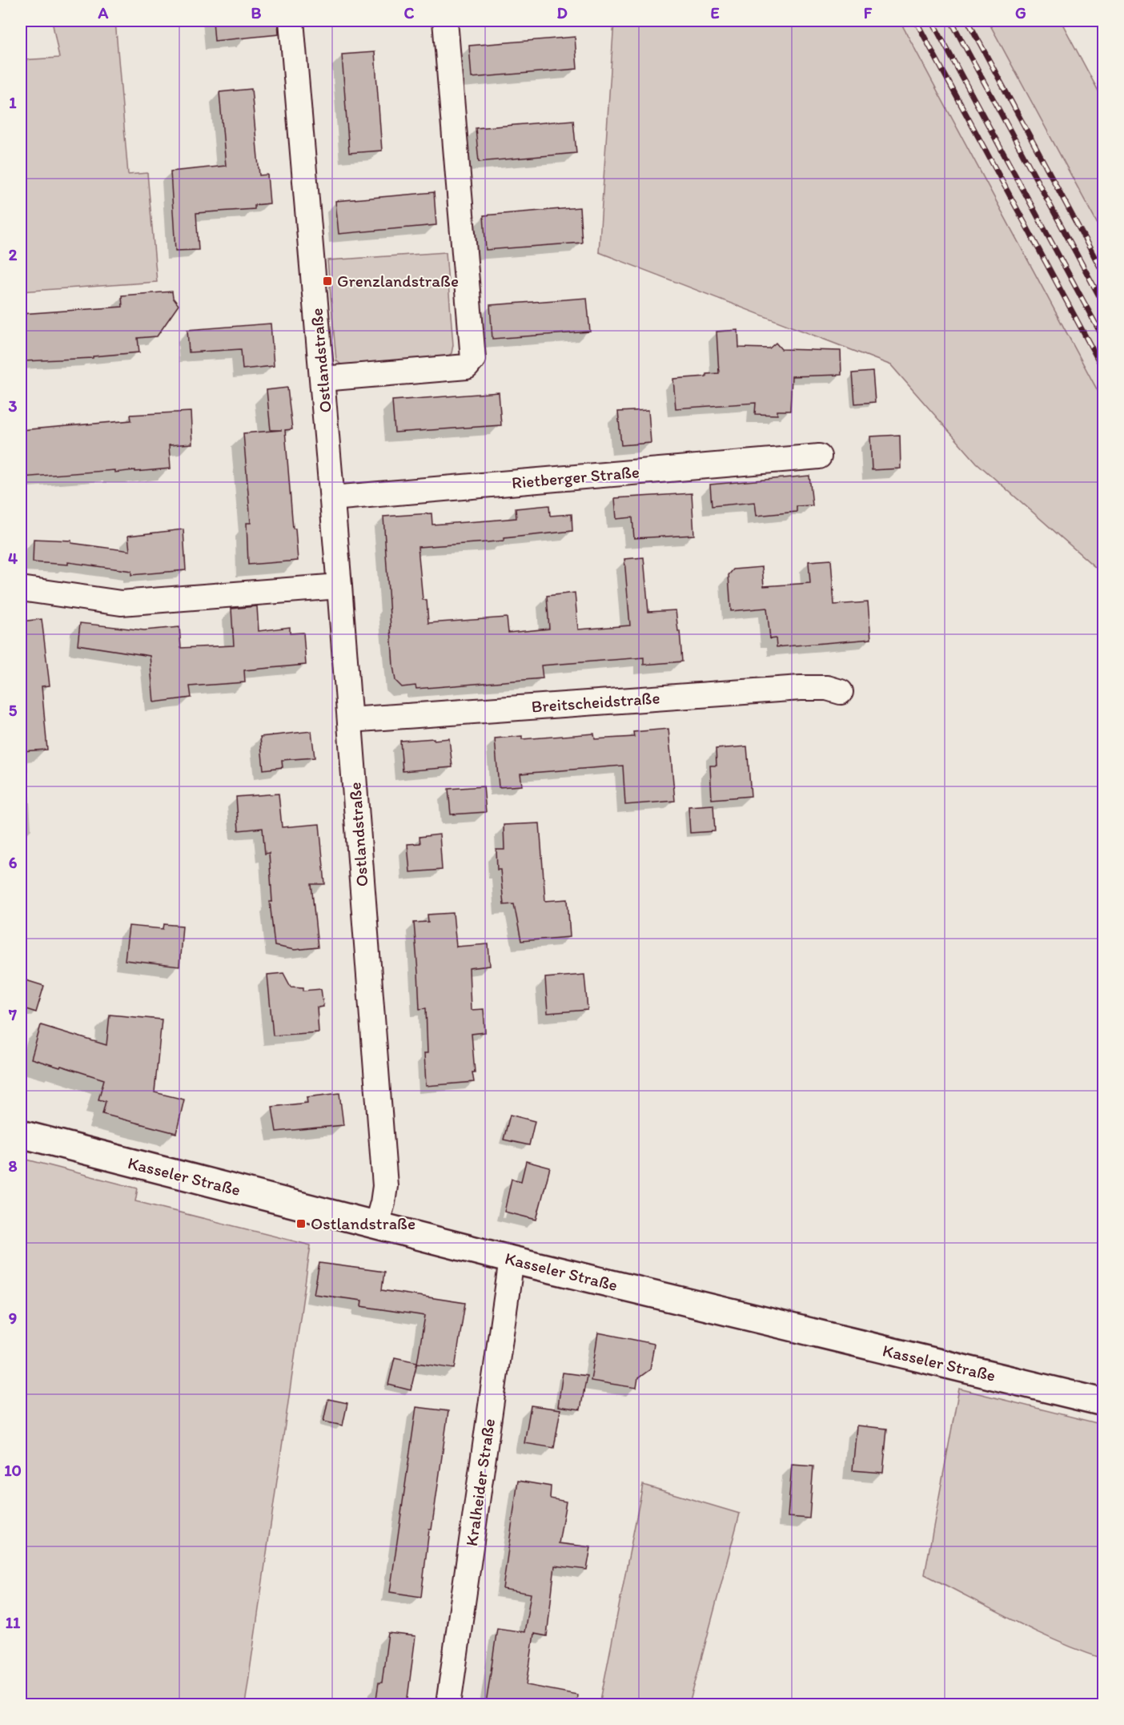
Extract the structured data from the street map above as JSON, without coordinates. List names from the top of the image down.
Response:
{
  "streets": {
    "street": [
      "Ostlandstraße",
      "Rietberger Straße",
      "Breitscheidstraße",
      "Kasseler Straße",
      "Kralheider Straße"
    ]
  },
  "crossings": [
    ["Ostlandstraße", "Rietberger Straße"],
    ["Ostlandstraße", "Breitscheidstraße"],
    ["Ostlandstraße", "Kasseler Straße"],
    ["Kasseler Straße", "Kralheider Straße"]
  ],
  "places": {
    "transit": ["Grenzlandstraße", "Ostlandstraße"]
  },
  "grid": {
    "columns": [
      "A",
      "B",
      "C",
      "D",
      "E",
      "F",
      "G"
    ],
    "rows": [
      "1",
      "2",
      "3",
      "4",
      "5",
      "6",
      "7",
      "8",
      "9",
      "10",
      "11"
    ]
  }
}
